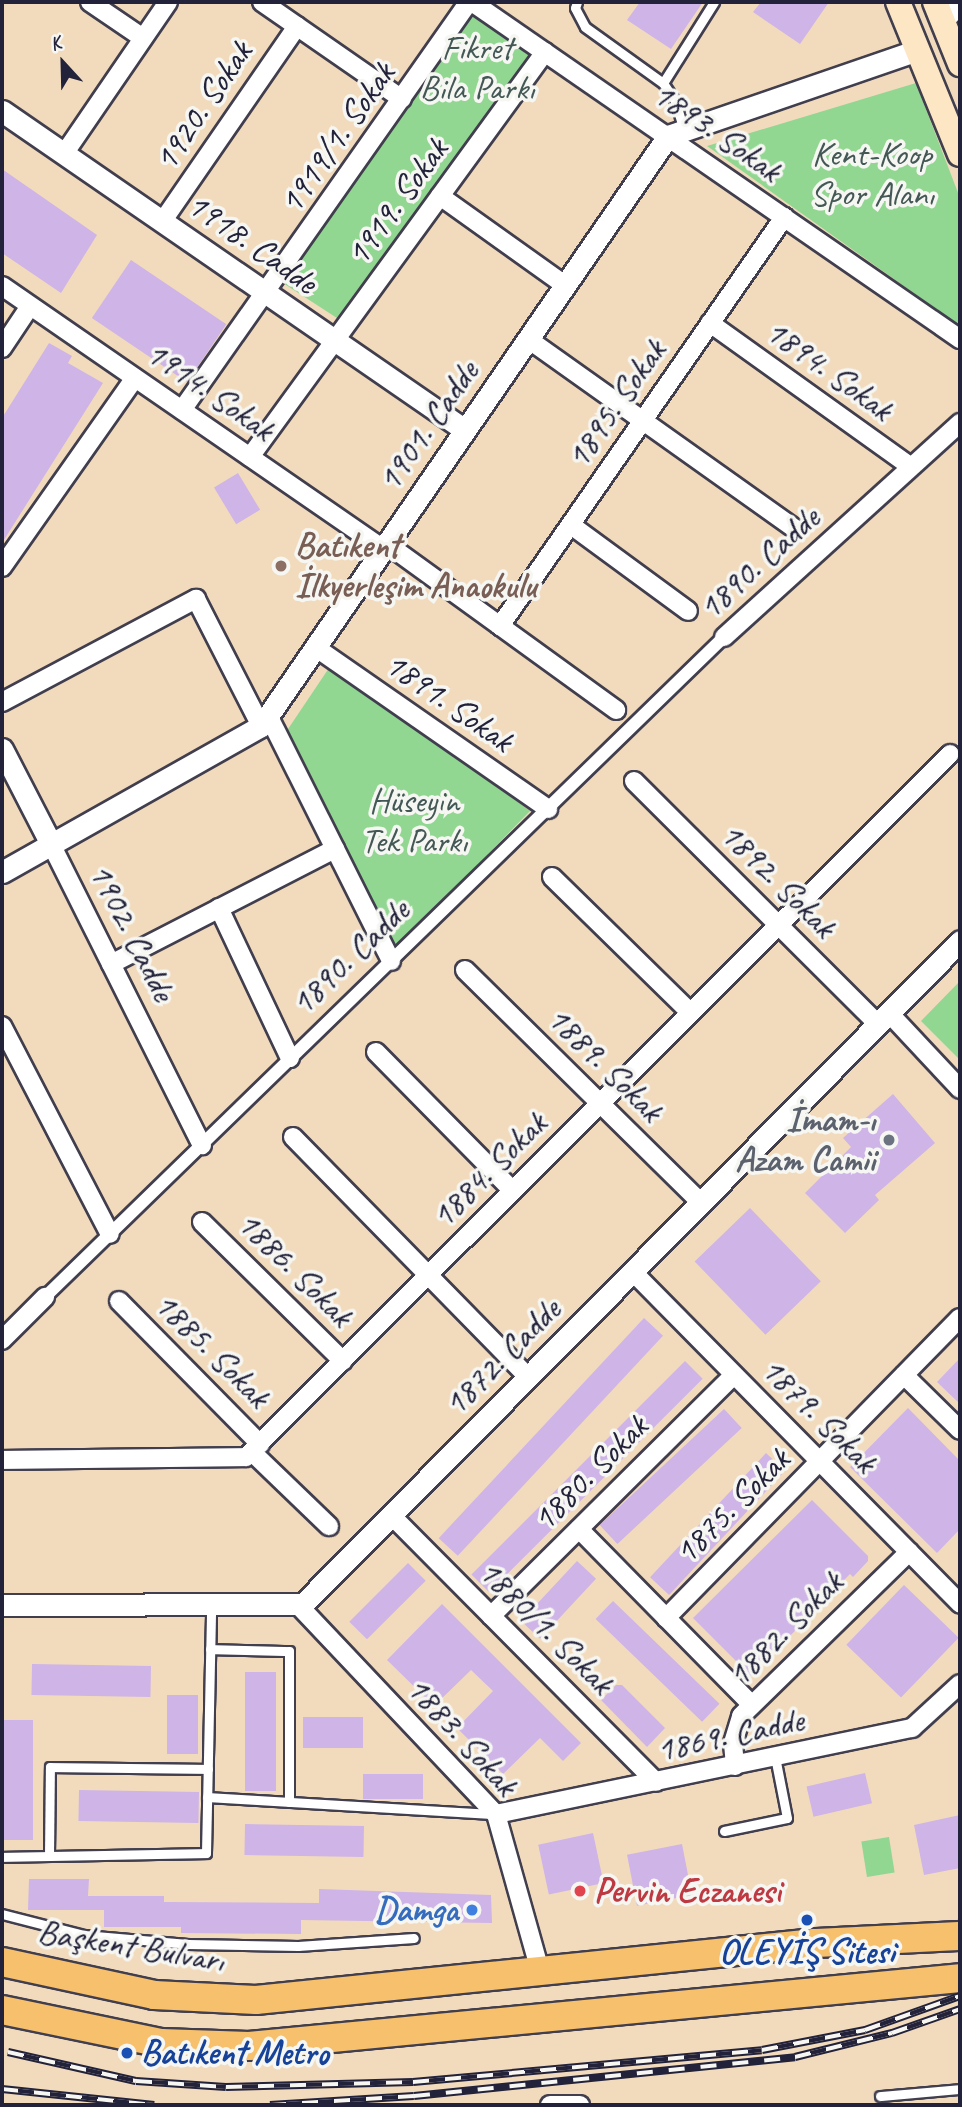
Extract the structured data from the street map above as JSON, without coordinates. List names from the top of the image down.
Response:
{
  "streets": {
    "main road": ["Başkent Bulvarı"],
    "street": [
      "1920. Sokak",
      "1893. Sokak",
      "1919/1. Sokak",
      "1919. Sokak",
      "1918. Cadde",
      "1894. Sokak",
      "1914. Sokak",
      "1895. Sokak",
      "1901. Cadde",
      "1890. Cadde",
      "1891. Sokak",
      "1892. Sokak",
      "1902. Cadde",
      "1889. Sokak",
      "1884. Sokak",
      "1886. Sokak",
      "1885. Sokak",
      "1872. Cadde",
      "1879. Sokak",
      "1880. Sokak",
      "1875. Sokak",
      "1880/1. Sokak",
      "1882. Sokak",
      "1869. Cadde",
      "1883. Sokak"
    ]
  },
  "crossings": [
    ["1920. Sokak", "1918. Cadde"],
    ["1893. Sokak", "1919/1. Sokak"],
    ["1893. Sokak", "1919. Sokak"],
    ["1893. Sokak", "1895. Sokak"],
    ["1893. Sokak", "1901. Cadde"],
    ["1919/1. Sokak", "1918. Cadde"],
    ["1919/1. Sokak", "1914. Sokak"],
    ["1919. Sokak", "1918. Cadde"],
    ["1919. Sokak", "1914. Sokak"],
    ["1918. Cadde", "1901. Cadde"],
    ["1894. Sokak", "1895. Sokak"],
    ["1894. Sokak", "1890. Cadde"],
    ["1914. Sokak", "1895. Sokak"],
    ["1914. Sokak", "1901. Cadde"],
    ["1901. Cadde", "1891. Sokak"],
    ["1901. Cadde", "1902. Cadde"],
    ["1890. Cadde", "1891. Sokak"],
    ["1890. Cadde", "1902. Cadde"],
    ["1892. Sokak", "1884. Sokak"],
    ["1892. Sokak", "1872. Cadde"],
    ["1889. Sokak", "1884. Sokak"],
    ["1889. Sokak", "1872. Cadde"],
    ["1884. Sokak", "1886. Sokak"],
    ["1884. Sokak", "1885. Sokak"],
    ["1872. Cadde", "1879. Sokak"],
    ["1872. Cadde", "1880/1. Sokak"],
    ["1872. Cadde", "1883. Sokak"],
    ["1879. Sokak", "1880. Sokak"],
    ["1879. Sokak", "1875. Sokak"],
    ["1879. Sokak", "1882. Sokak"],
    ["1880. Sokak", "1880/1. Sokak"],
    ["1880/1. Sokak", "1869. Cadde"],
    ["1882. Sokak", "1869. Cadde"],
    ["1869. Cadde", "1883. Sokak"],
    ["1883. Sokak", "Başkent Bulvarı"]
  ],
  "parks": ["Fikret Bila Parkı", "Kent-Koop Spor Alanı", "Hüseyin Tek Parkı"],
  "places": [
    "Batıkent İlkyerleşim Anaokulu",
    "İmam-ı Azam Camii",
    "Pervin Eczanesi",
    "Damga",
    "OLEYİŞ Sitesi",
    "Batıkent Metro"
  ],
  "north": "top"
}
